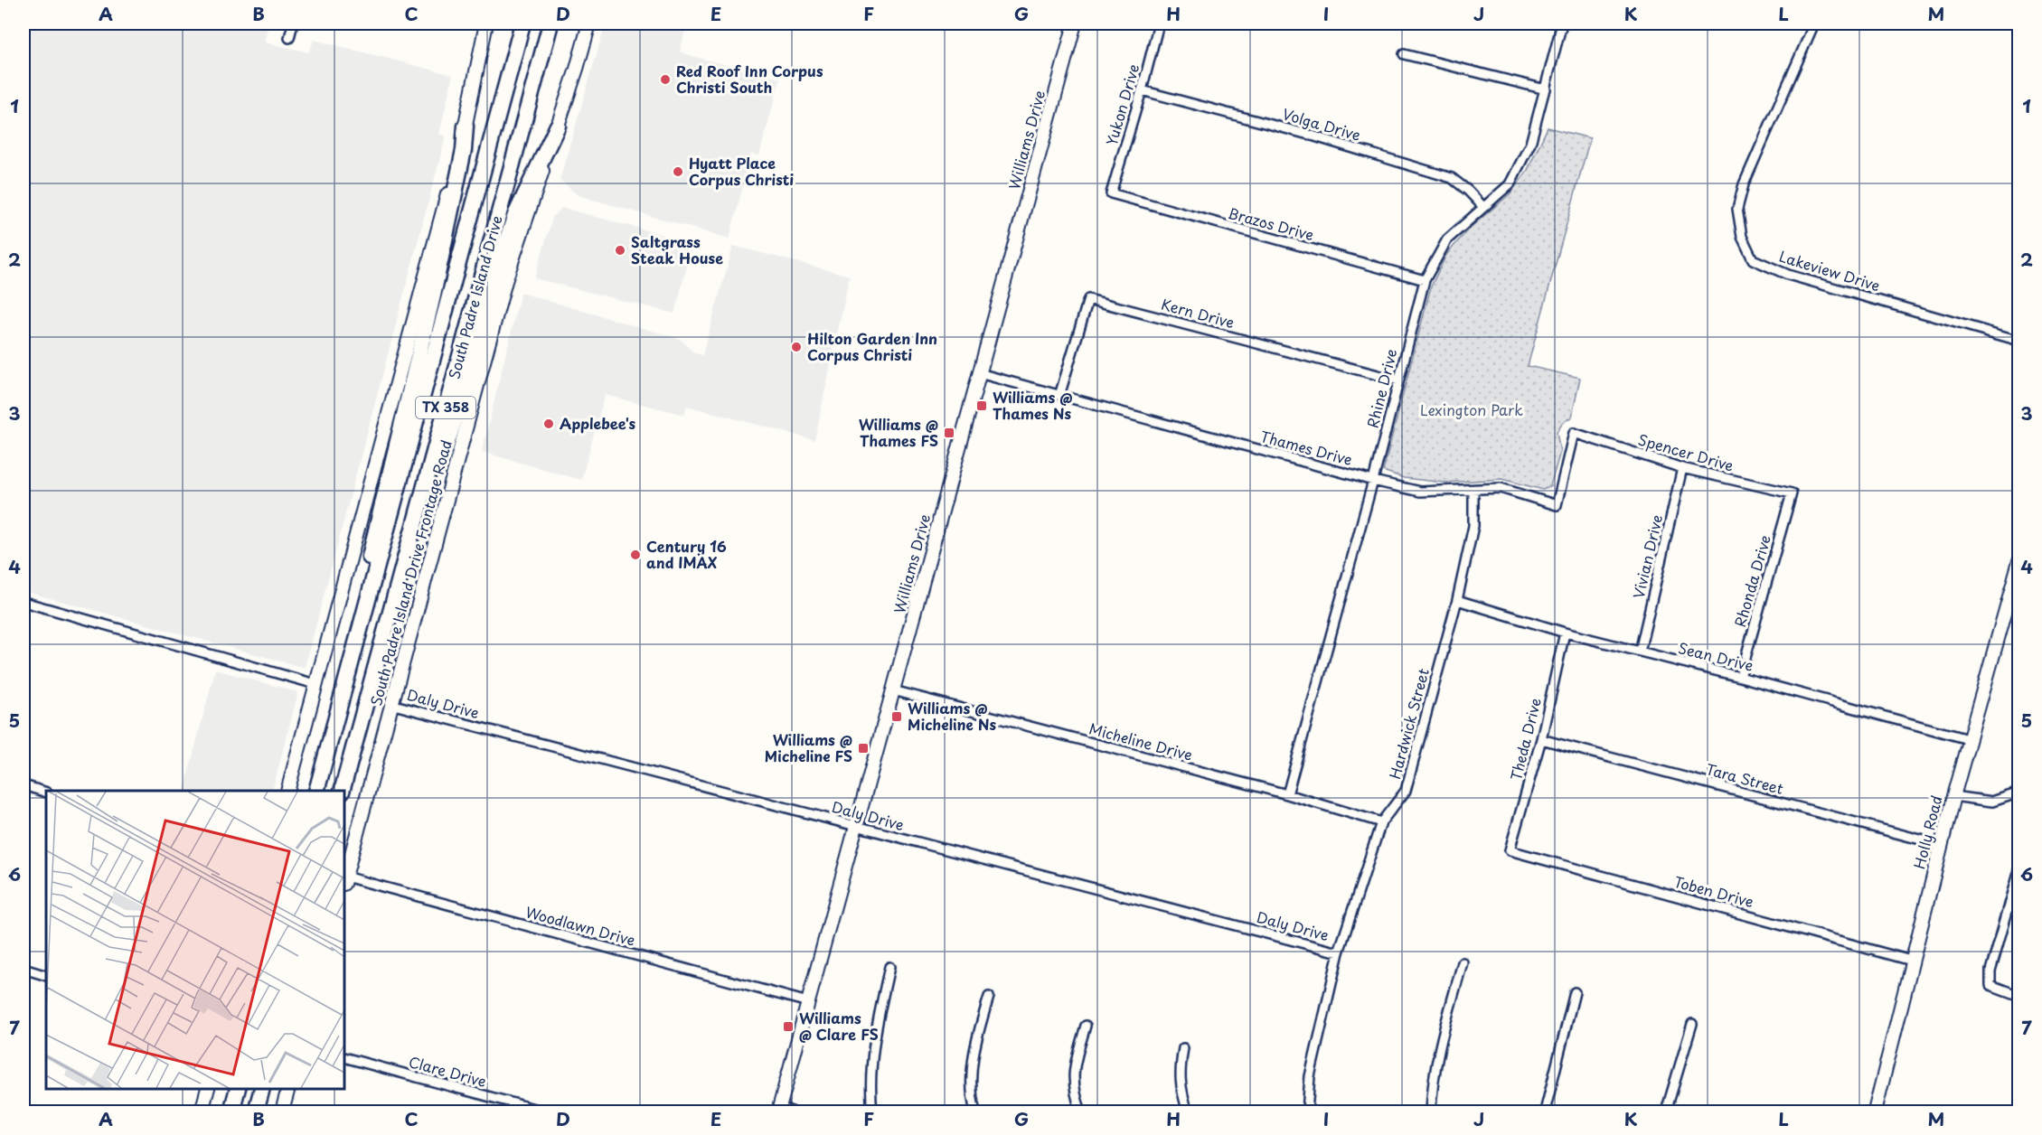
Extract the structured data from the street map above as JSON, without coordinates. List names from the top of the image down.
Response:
{
  "streets": {
    "highway": ["South Padre Island Drive", "TX 358"],
    "main road": ["Williams Drive", "South Padre Island Drive Frontage Road", "Holly Road"],
    "street": [
      "Yukon Drive",
      "Volga Drive",
      "Brazos Drive",
      "Lakeview Drive",
      "Kern Drive",
      "Rhine Drive",
      "Thames Drive",
      "Spencer Drive",
      "Vivian Drive",
      "Rhonda Drive",
      "Sean Drive",
      "Daly Drive",
      "Hardwick Street",
      "Theda Drive",
      "Micheline Drive",
      "Tara Street",
      "Toben Drive",
      "Woodlawn Drive",
      "Clare Drive"
    ]
  },
  "crossings": [
    ["Yukon Drive", "Volga Drive"],
    ["Yukon Drive", "Brazos Drive"],
    ["Volga Drive", "Rhine Drive"],
    ["Williams Drive", "Thames Drive"],
    ["Williams Drive", "Daly Drive"],
    ["Williams Drive", "Micheline Drive"],
    ["Williams Drive", "Woodlawn Drive"],
    ["Brazos Drive", "Rhine Drive"],
    ["Kern Drive", "Rhine Drive"],
    ["Kern Drive", "Thames Drive"],
    ["Rhine Drive", "Thames Drive"],
    ["Rhine Drive", "Micheline Drive"],
    ["Thames Drive", "Spencer Drive"],
    ["Thames Drive", "Hardwick Street"],
    ["Spencer Drive", "Vivian Drive"],
    ["Spencer Drive", "Rhonda Drive"],
    ["Vivian Drive", "Sean Drive"],
    ["South Padre Island Drive Frontage Road", "Daly Drive"],
    ["South Padre Island Drive Frontage Road", "Woodlawn Drive"],
    ["Rhonda Drive", "Sean Drive"],
    ["Sean Drive", "Hardwick Street"],
    ["Sean Drive", "Theda Drive"],
    ["Sean Drive", "Holly Road"],
    ["Daly Drive", "Hardwick Street"],
    ["Hardwick Street", "Micheline Drive"],
    ["Theda Drive", "Tara Street"],
    ["Theda Drive", "Toben Drive"],
    ["Tara Street", "Holly Road"],
    ["Holly Road", "Toben Drive"]
  ],
  "parks": ["Lexington Park"],
  "places": {
    "other": [
      "Red Roof Inn Corpus Christi South",
      "Hyatt Place Corpus Christi",
      "Saltgrass Steak House",
      "Hilton Garden Inn Corpus Christi",
      "Applebee's",
      "Century 16 and IMAX"
    ],
    "transit": [
      "Williams @ Thames Ns",
      "Williams @ Thames FS",
      "Williams @ Micheline Ns",
      "Williams @ Micheline FS",
      "Williams @ Clare FS"
    ]
  },
  "grid": {
    "columns": [
      "A",
      "B",
      "C",
      "D",
      "E",
      "F",
      "G",
      "H",
      "I",
      "J",
      "K",
      "L",
      "M"
    ],
    "rows": [
      "1",
      "2",
      "3",
      "4",
      "5",
      "6",
      "7"
    ]
  }
}
